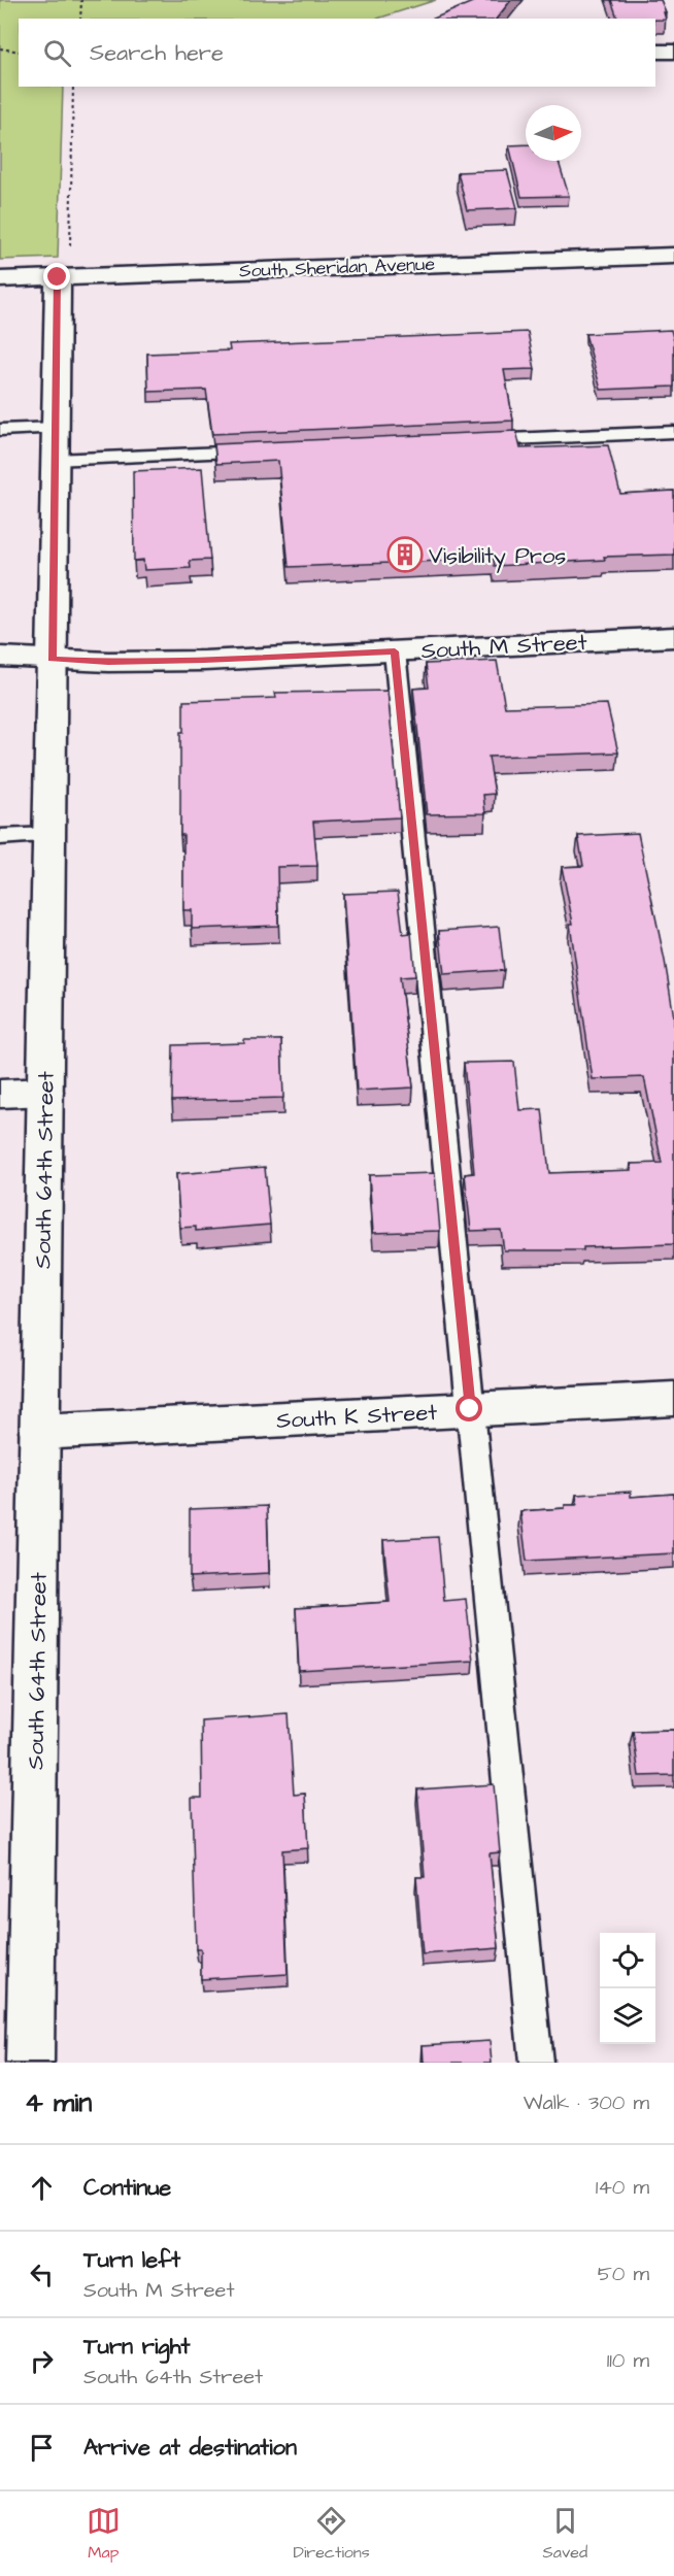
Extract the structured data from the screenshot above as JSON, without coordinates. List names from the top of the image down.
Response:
{
  "streets": {
    "street": [
      "South Sheridan Avenue",
      "South M Street",
      "South 64th Street",
      "South K Street"
    ]
  },
  "crossings": [
    ["South Sheridan Avenue", "South 64th Street"],
    ["South M Street", "South 64th Street"],
    ["South 64th Street", "South K Street"]
  ],
  "places": {
    "building": ["Visibility Pros"]
  },
  "north": "right",
  "page": {
    "search": "Search here",
    "heading": ["4 min", "Walk · 300 m"],
    "list": [
      ["Continue", "140 m"],
      ["Turn left", "South M Street", "50 m"],
      ["Turn right", "South 64th Street", "110 m"],
      "Arrive at destination"
    ],
    "nav": ["Map", "Directions", "Saved"]
  }
}
